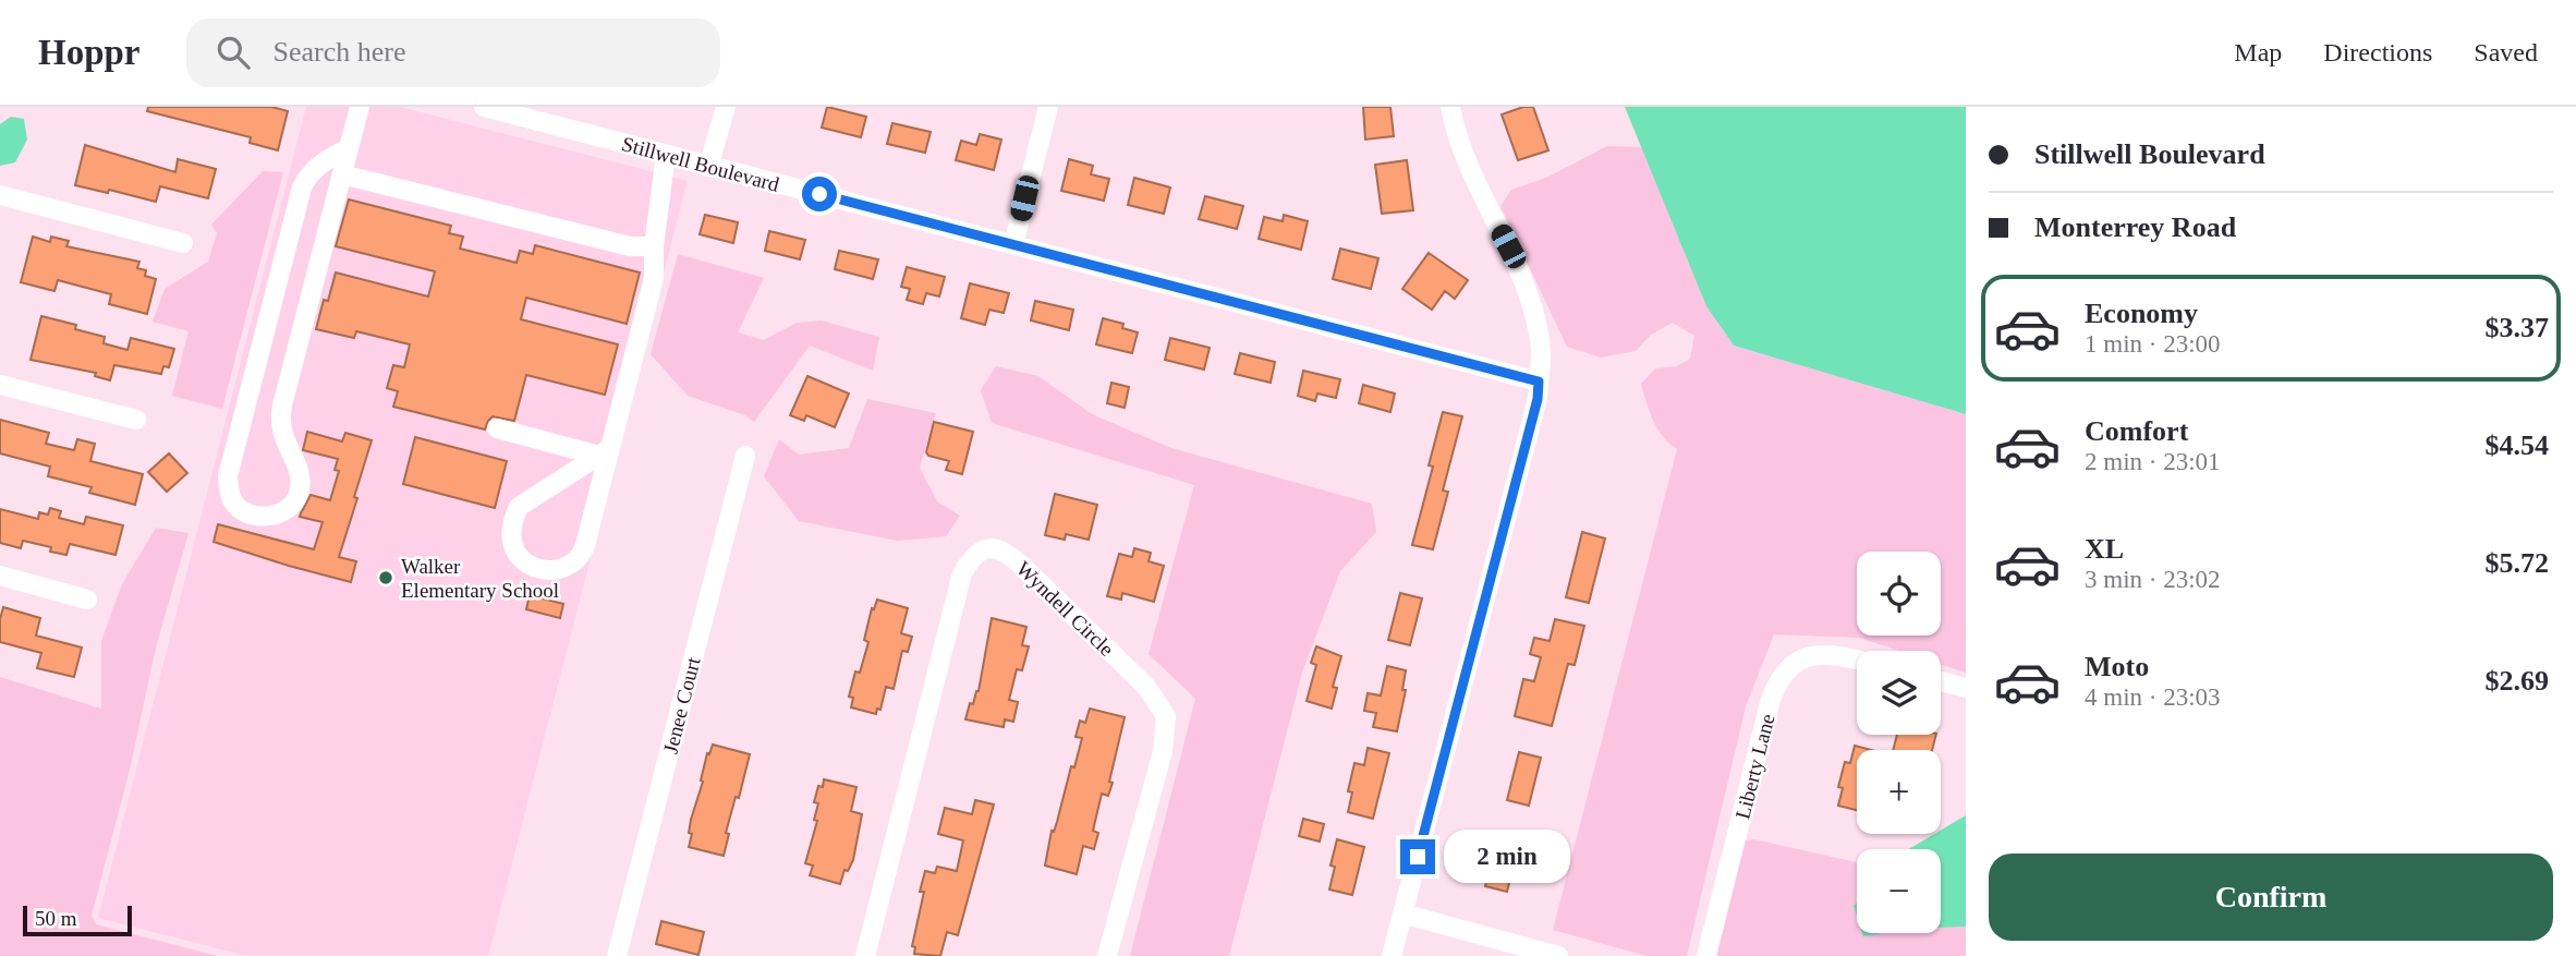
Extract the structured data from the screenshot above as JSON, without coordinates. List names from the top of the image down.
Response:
{
  "streets": {
    "street": [
      "Stillwell Boulevard",
      "Wyndell Circle",
      "Jenee Court",
      "Liberty Lane"
    ]
  },
  "places": ["Walker Elementary School"],
  "scale_bar": "50 m",
  "page": {
    "header": "Hoppr",
    "search": "Search here",
    "nav": ["Map", "Directions", "Saved"],
    "banner": ["Stillwell Boulevard", "Monterrey Road"],
    "list": [
      {
        "name": "Economy",
        "note": "1 min · 23:00",
        "value": "$3.37"
      },
      {
        "name": "Comfort",
        "note": "2 min · 23:01",
        "value": "$4.54"
      },
      {
        "name": "XL",
        "note": "3 min · 23:02",
        "value": "$5.72"
      },
      {
        "name": "Moto",
        "note": "4 min · 23:03",
        "value": "$2.69"
      }
    ],
    "map_buttons": ["+", "−"],
    "bubble": "2 min",
    "buttons": "Confirm",
    "scale": "50 m"
  }
}
